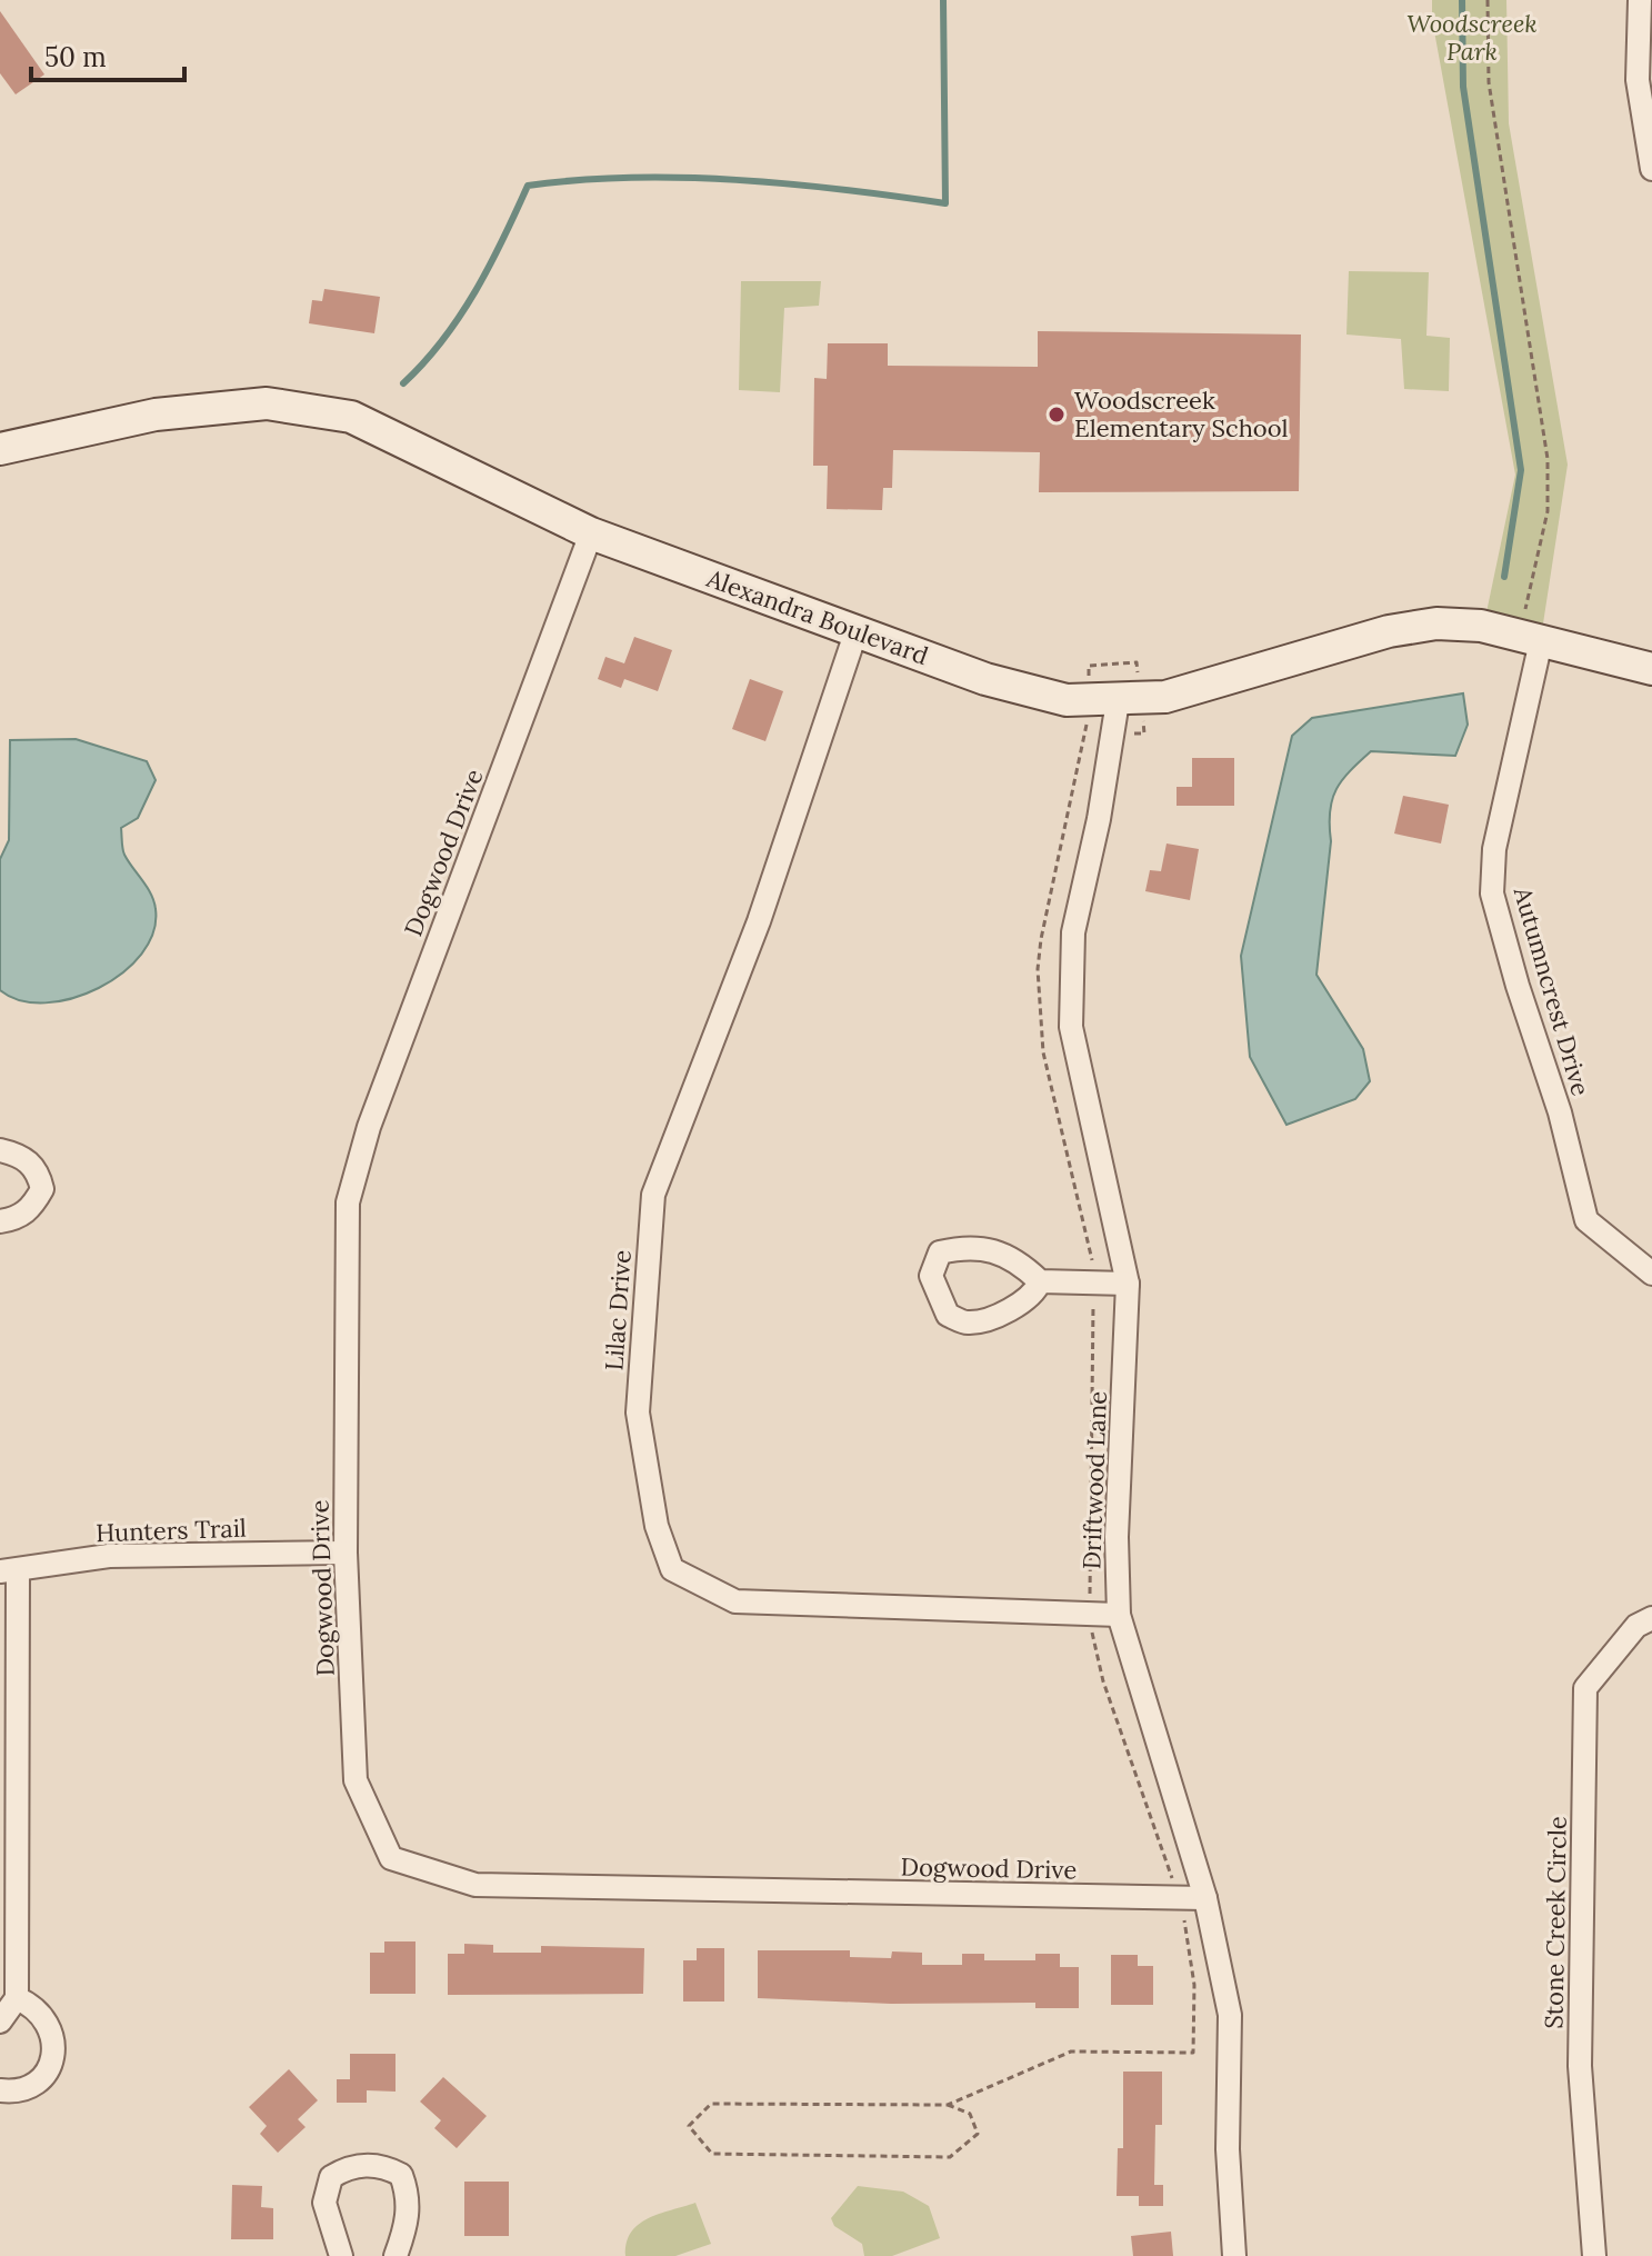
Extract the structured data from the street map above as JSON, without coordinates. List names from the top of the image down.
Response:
{
  "streets": {
    "street": [
      "Alexandra Boulevard",
      "Dogwood Drive",
      "Autumncrest Drive",
      "Lilac Drive",
      "Driftwood Lane",
      "Hunters Trail",
      "Stone Creek Circle"
    ]
  },
  "crossings": [
    ["Alexandra Boulevard", "Dogwood Drive"],
    ["Alexandra Boulevard", "Autumncrest Drive"],
    ["Alexandra Boulevard", "Lilac Drive"],
    ["Alexandra Boulevard", "Driftwood Lane"],
    ["Dogwood Drive", "Driftwood Lane"],
    ["Dogwood Drive", "Hunters Trail"],
    ["Lilac Drive", "Driftwood Lane"]
  ],
  "parks": ["Woodscreek Park"],
  "places": ["Woodscreek Elementary School"],
  "scale_bar": "50 m"
}
